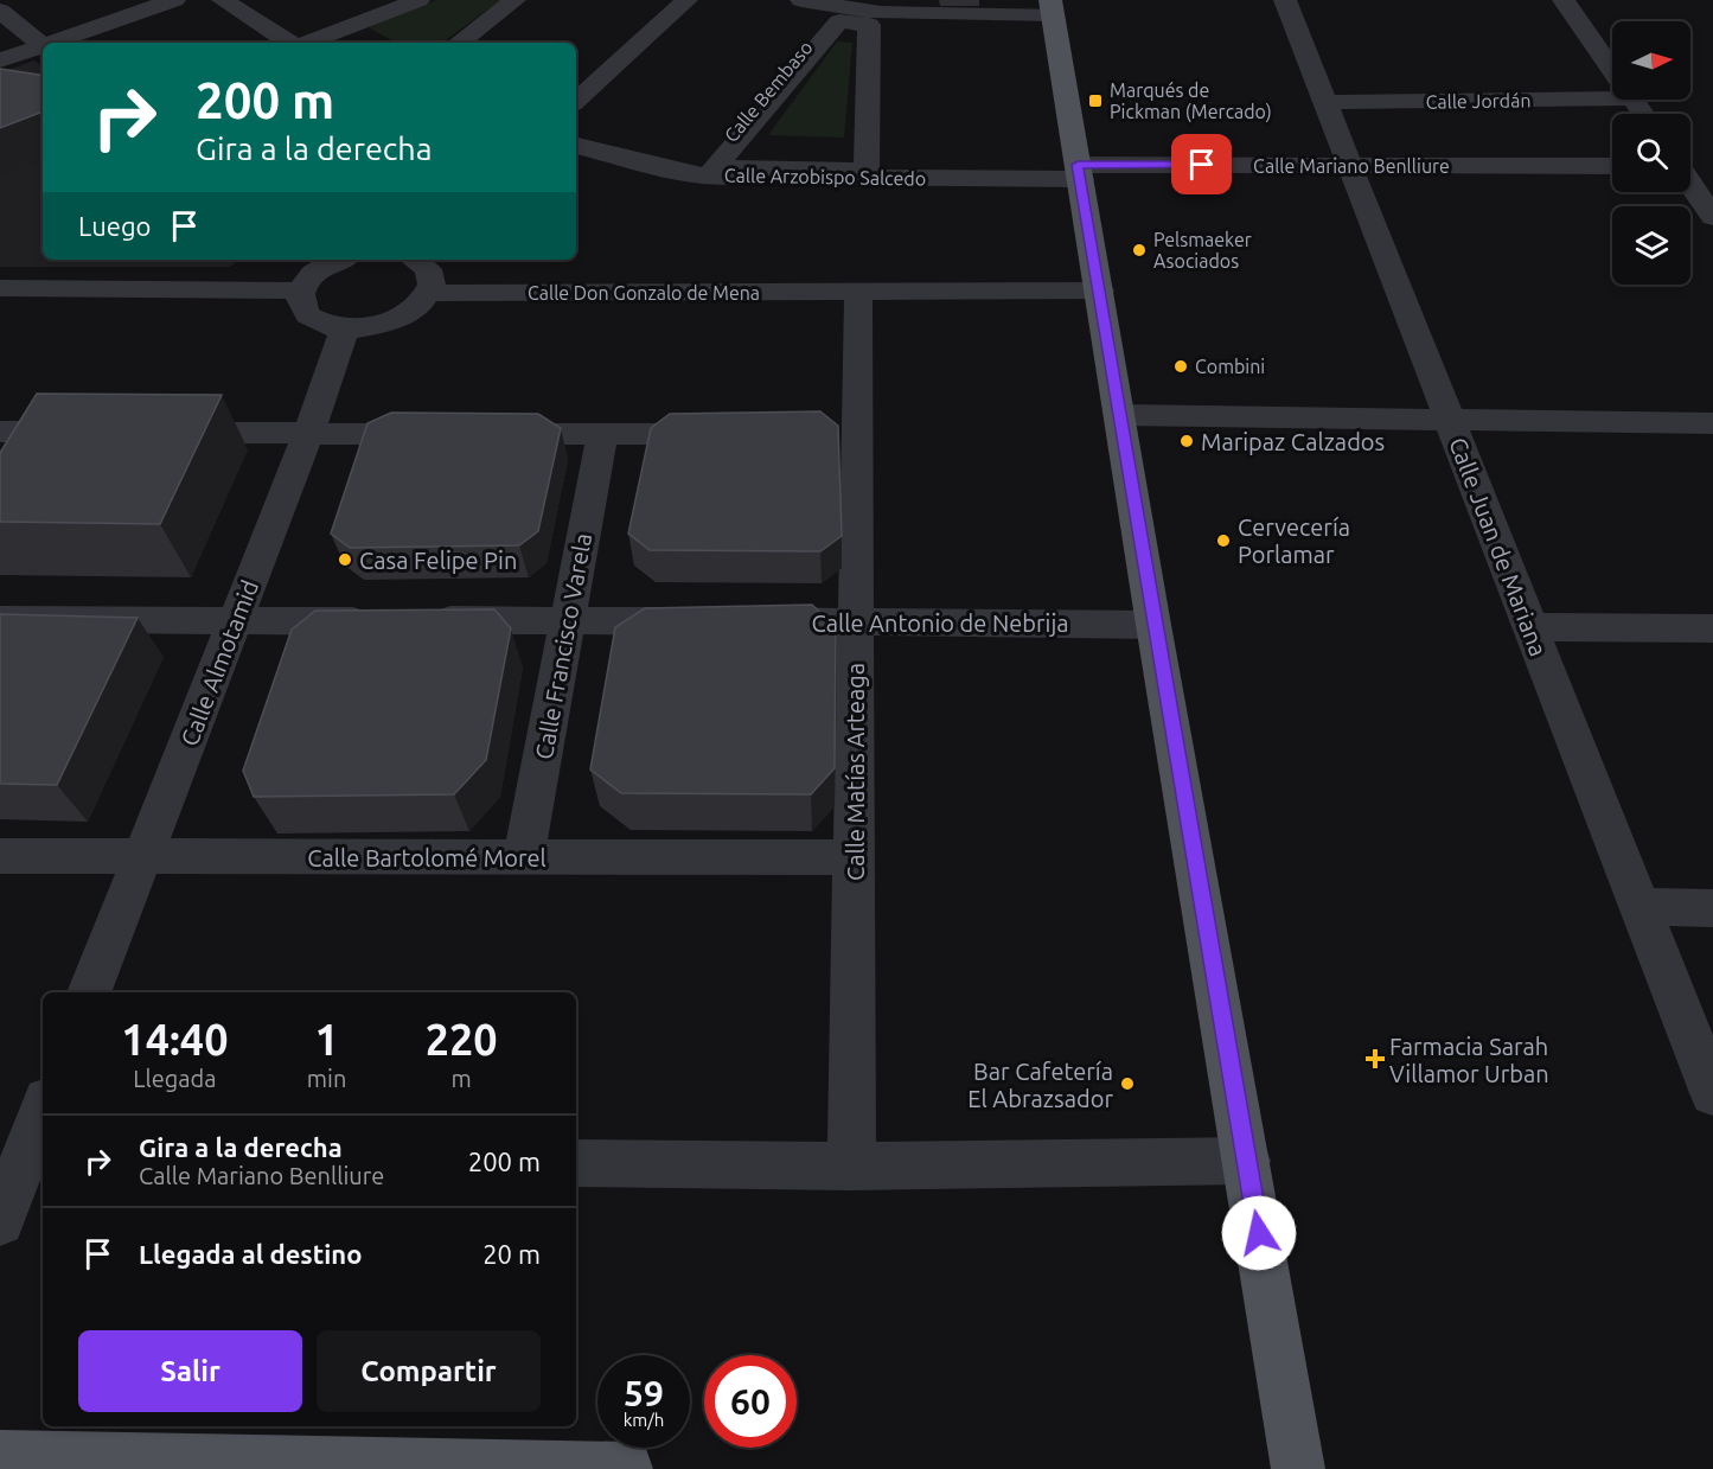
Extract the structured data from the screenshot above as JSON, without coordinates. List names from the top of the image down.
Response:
{
  "streets": {
    "street": [
      "Calle Bembaso",
      "Calle Jordán",
      "Calle Mariano Benlliure",
      "Calle Arzobispo Salcedo",
      "Calle Don Gonzalo de Mena",
      "Calle Juan de Mariana",
      "Calle Antonio de Nebrija",
      "Calle Francisco Varela",
      "Calle Almotamid",
      "Calle Matías Arteaga",
      "Calle Bartolomé Morel"
    ]
  },
  "crossings": [
    ["Calle Bembaso", "Calle Arzobispo Salcedo"],
    ["Calle Jordán", "Calle Juan de Mariana"],
    ["Calle Mariano Benlliure", "Calle Arzobispo Salcedo"],
    ["Calle Mariano Benlliure", "Calle Juan de Mariana"],
    ["Calle Don Gonzalo de Mena", "Calle Matías Arteaga"],
    ["Calle Antonio de Nebrija", "Calle Matías Arteaga"],
    ["Calle Francisco Varela", "Calle Bartolomé Morel"],
    ["Calle Almotamid", "Calle Bartolomé Morel"],
    ["Calle Matías Arteaga", "Calle Bartolomé Morel"]
  ],
  "places": {
    "transit": ["Marqués de Pickman (Mercado)"],
    "other": [
      "Pelsmaeker Asociados",
      "Combini",
      "Maripaz Calzados",
      "Cervecería Porlamar",
      "Casa Felipe Pin",
      "Bar Cafetería El Abrazsador"
    ],
    "health": ["Farmacia Sarah Villamor Urban"]
  },
  "north": "right",
  "page": {
    "turn": ["200 m", "Gira a la derecha"],
    "then": "Luego",
    "eta": [
      "14:40",
      "Llegada",
      "1",
      "min",
      "220",
      "m"
    ],
    "list": [
      {
        "name": "Gira a la derecha",
        "note": "Calle Mariano Benlliure",
        "value": "200 m"
      },
      {
        "name": "Llegada al destino",
        "value": "20 m"
      }
    ],
    "buttons": ["Salir", "Compartir"],
    "speed": "59 km/h",
    "limit": "60"
  }
}
